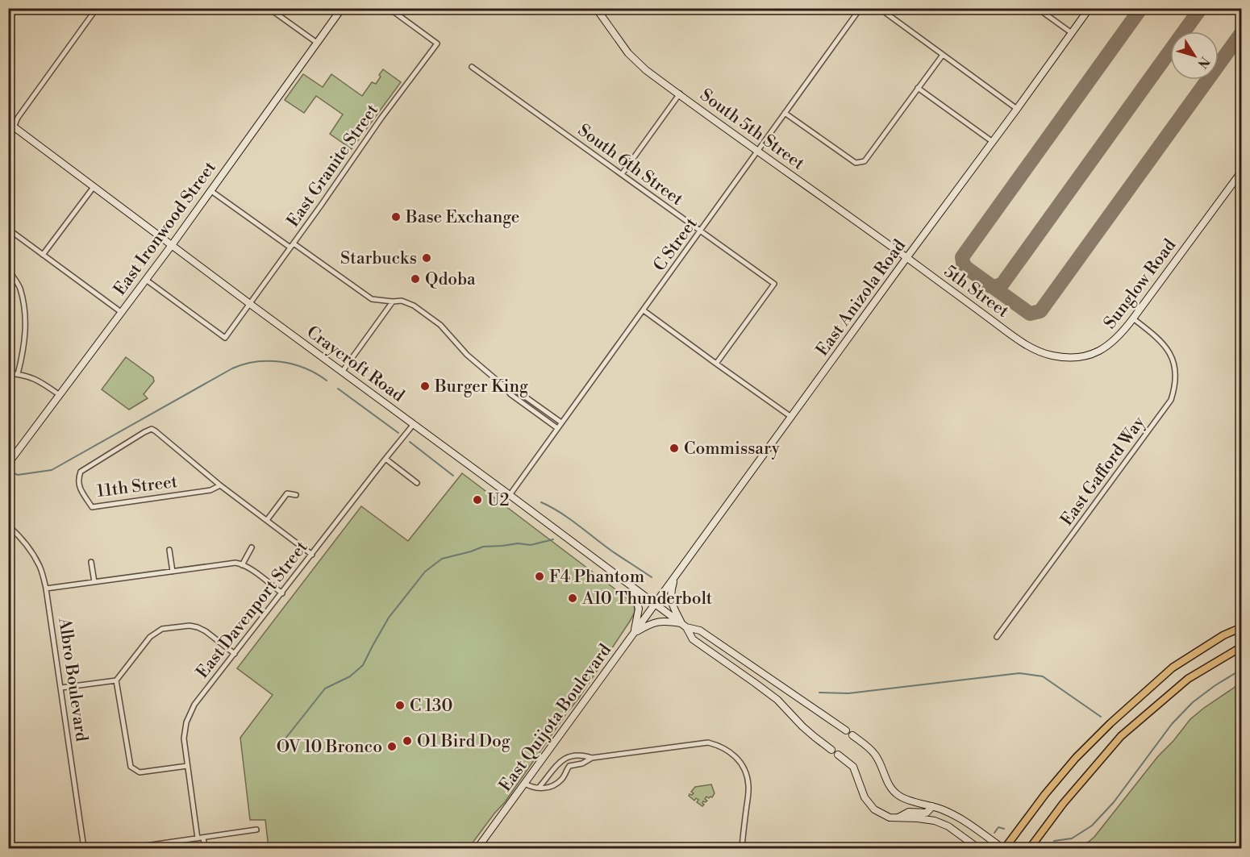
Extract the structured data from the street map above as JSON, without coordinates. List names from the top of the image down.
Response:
{
  "streets": {
    "street": [
      "South 5th Street",
      "South 6th Street",
      "East Granite Street",
      "East Ironwood Street",
      "C Street",
      "Sunglow Road",
      "5th Street",
      "East Anizola Road",
      "Craycroft Road",
      "East Gafford Way",
      "11th Street",
      "East Davenport Street",
      "Albro Boulevard",
      "East Quijota Boulevard"
    ]
  },
  "crossings": [
    ["South 5th Street", "C Street"],
    ["South 5th Street", "5th Street"],
    ["South 5th Street", "East Anizola Road"],
    ["South 6th Street", "C Street"],
    ["East Granite Street", "East Ironwood Street"],
    ["East Granite Street", "Craycroft Road"],
    ["East Ironwood Street", "Craycroft Road"],
    ["C Street", "Craycroft Road"],
    ["Sunglow Road", "5th Street"],
    ["Sunglow Road", "East Gafford Way"],
    ["5th Street", "East Anizola Road"],
    ["East Anizola Road", "Craycroft Road"],
    ["East Anizola Road", "East Quijota Boulevard"],
    ["Craycroft Road", "East Davenport Street"],
    ["Craycroft Road", "East Quijota Boulevard"],
    ["11th Street", "East Davenport Street"]
  ],
  "places": [
    "Base Exchange",
    "Starbucks",
    "Qdoba",
    "Burger King",
    "Commissary",
    "U2",
    "F4 Phantom",
    "A10 Thunderbolt",
    "C 130",
    "O1 Bird Dog",
    "OV 10 Bronco"
  ],
  "north": "bottom right"
}
